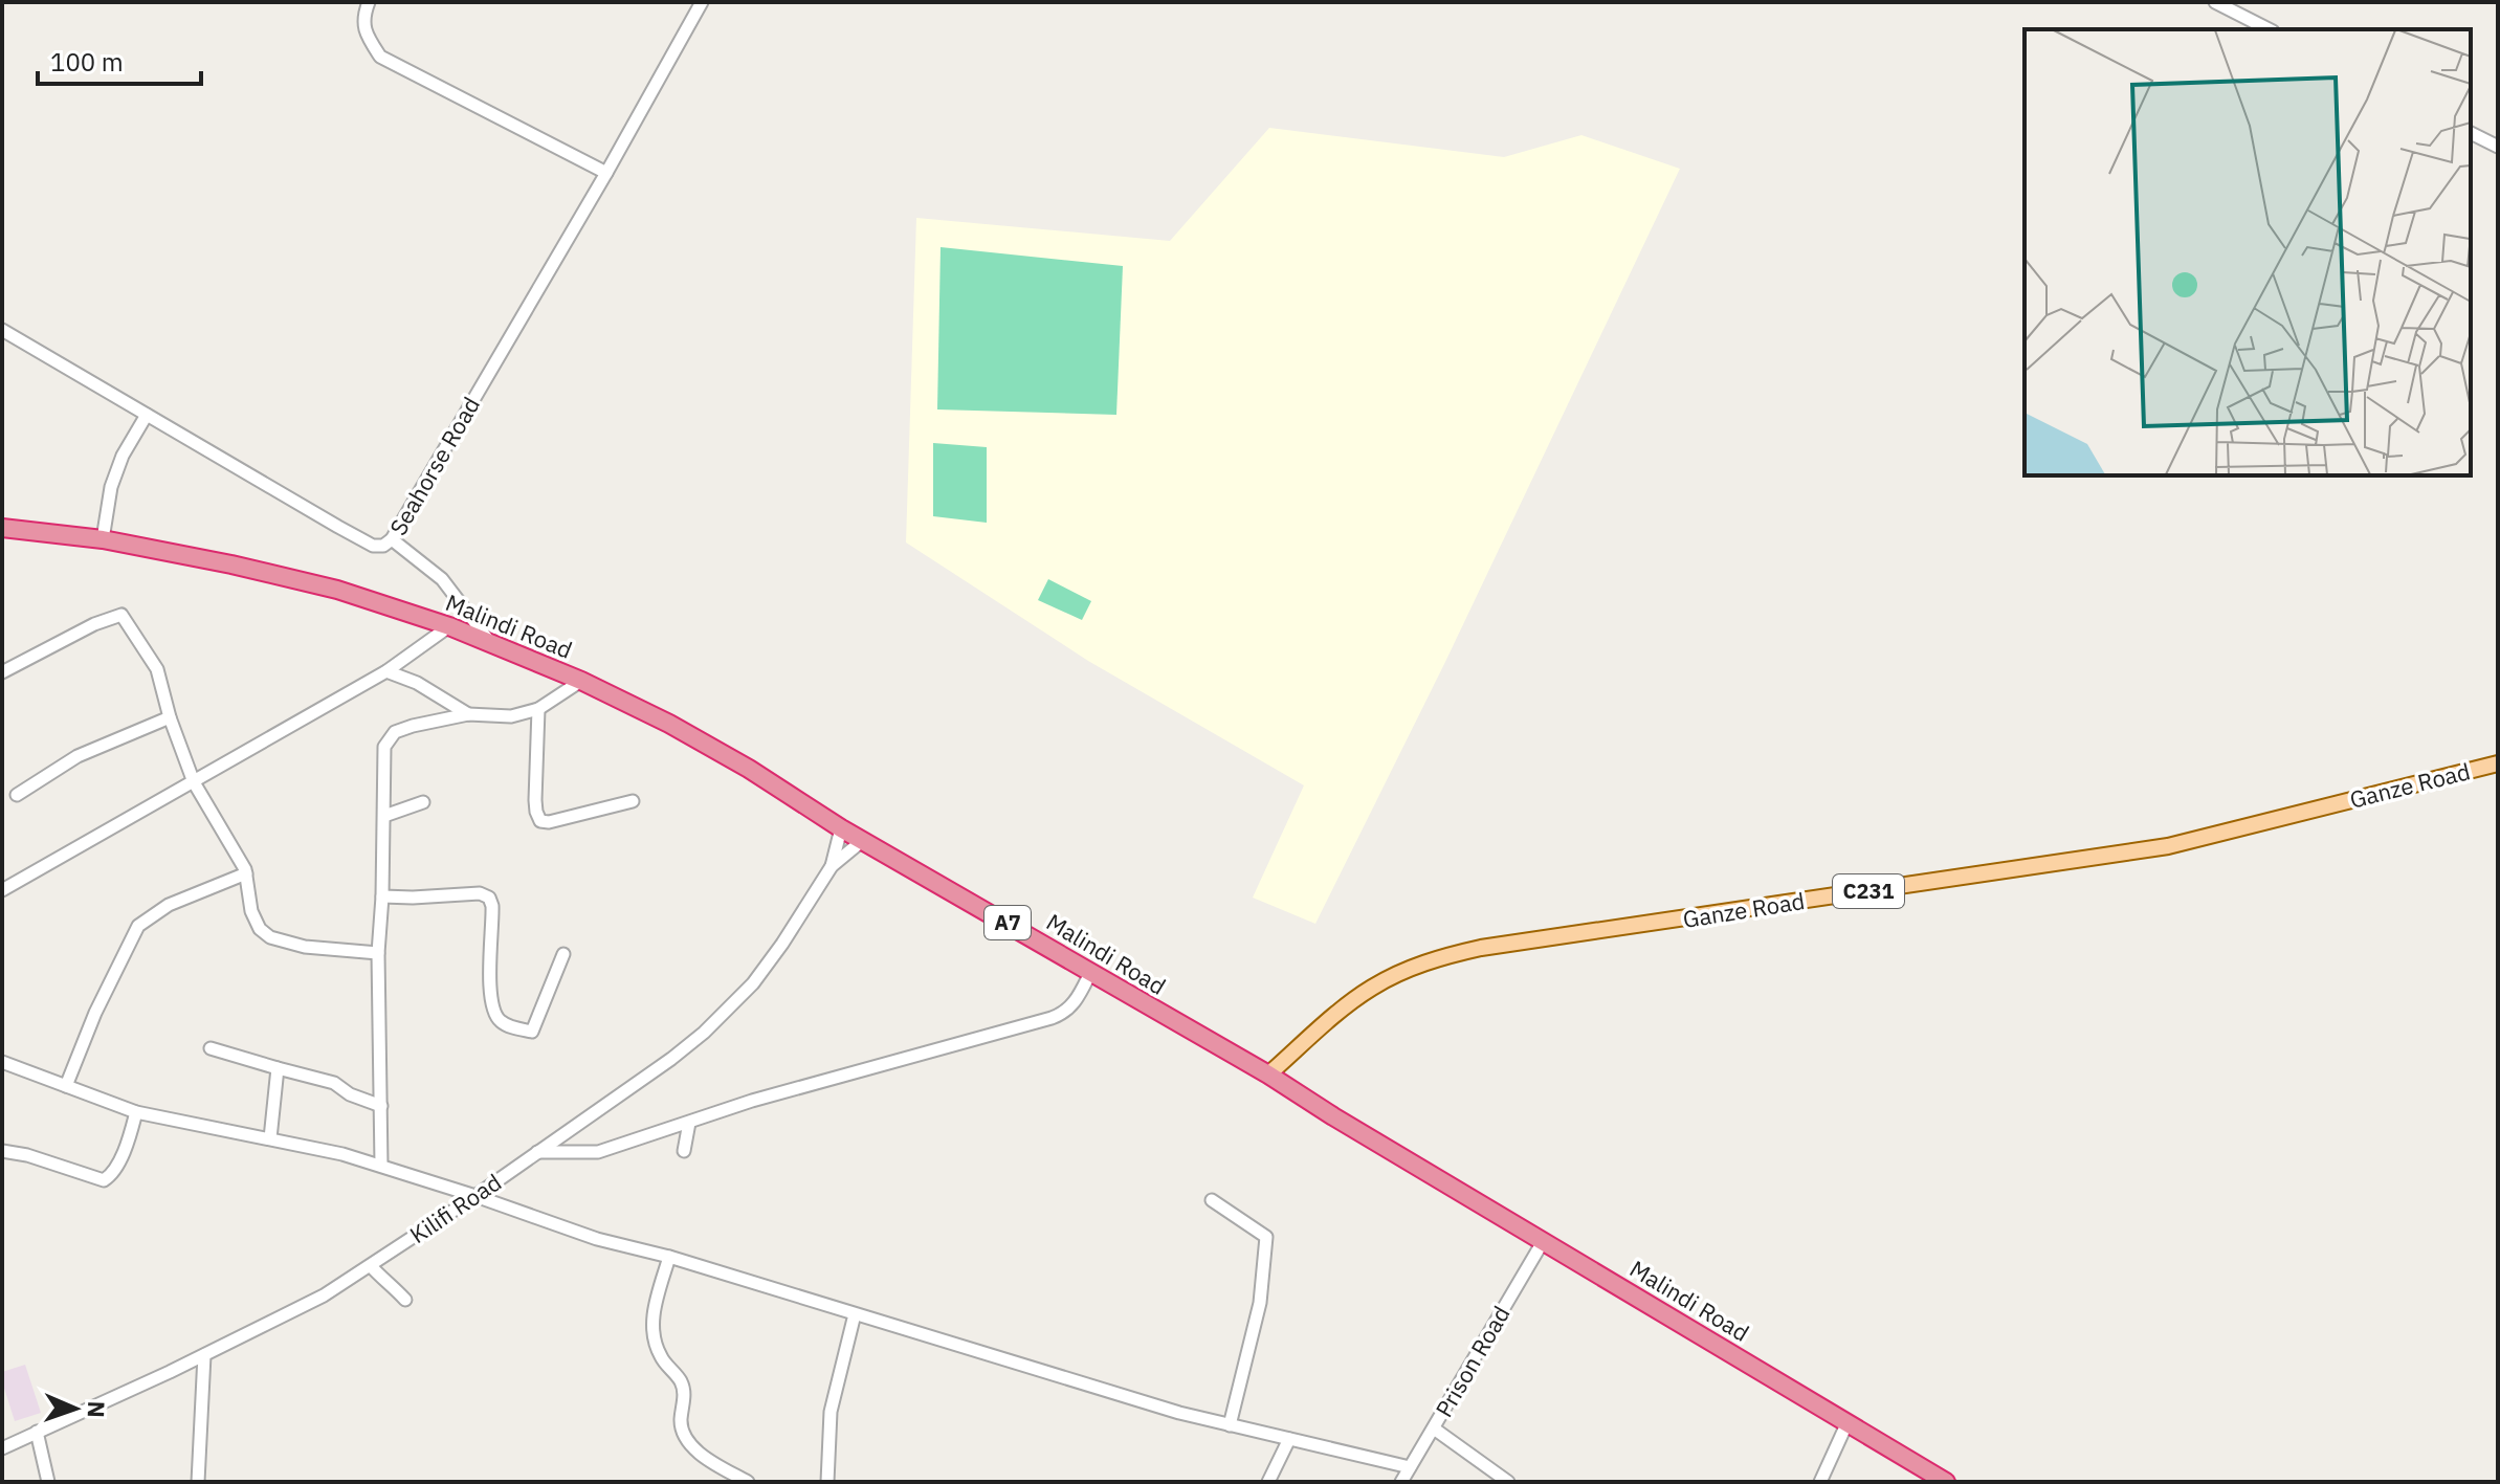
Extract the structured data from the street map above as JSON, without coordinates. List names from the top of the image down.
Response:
{
  "streets": {
    "highway": ["Malindi Road", "A7"],
    "main road": ["Ganze Road", "C231"],
    "street": ["Seahorse Road", "Kilifi Road", "Prison Road"]
  },
  "crossings": [
    ["Malindi Road", "Ganze Road"],
    ["Malindi Road", "Kilifi Road"],
    ["Malindi Road", "Prison Road"]
  ],
  "scale_bar": "100 m",
  "north": "right"
}
